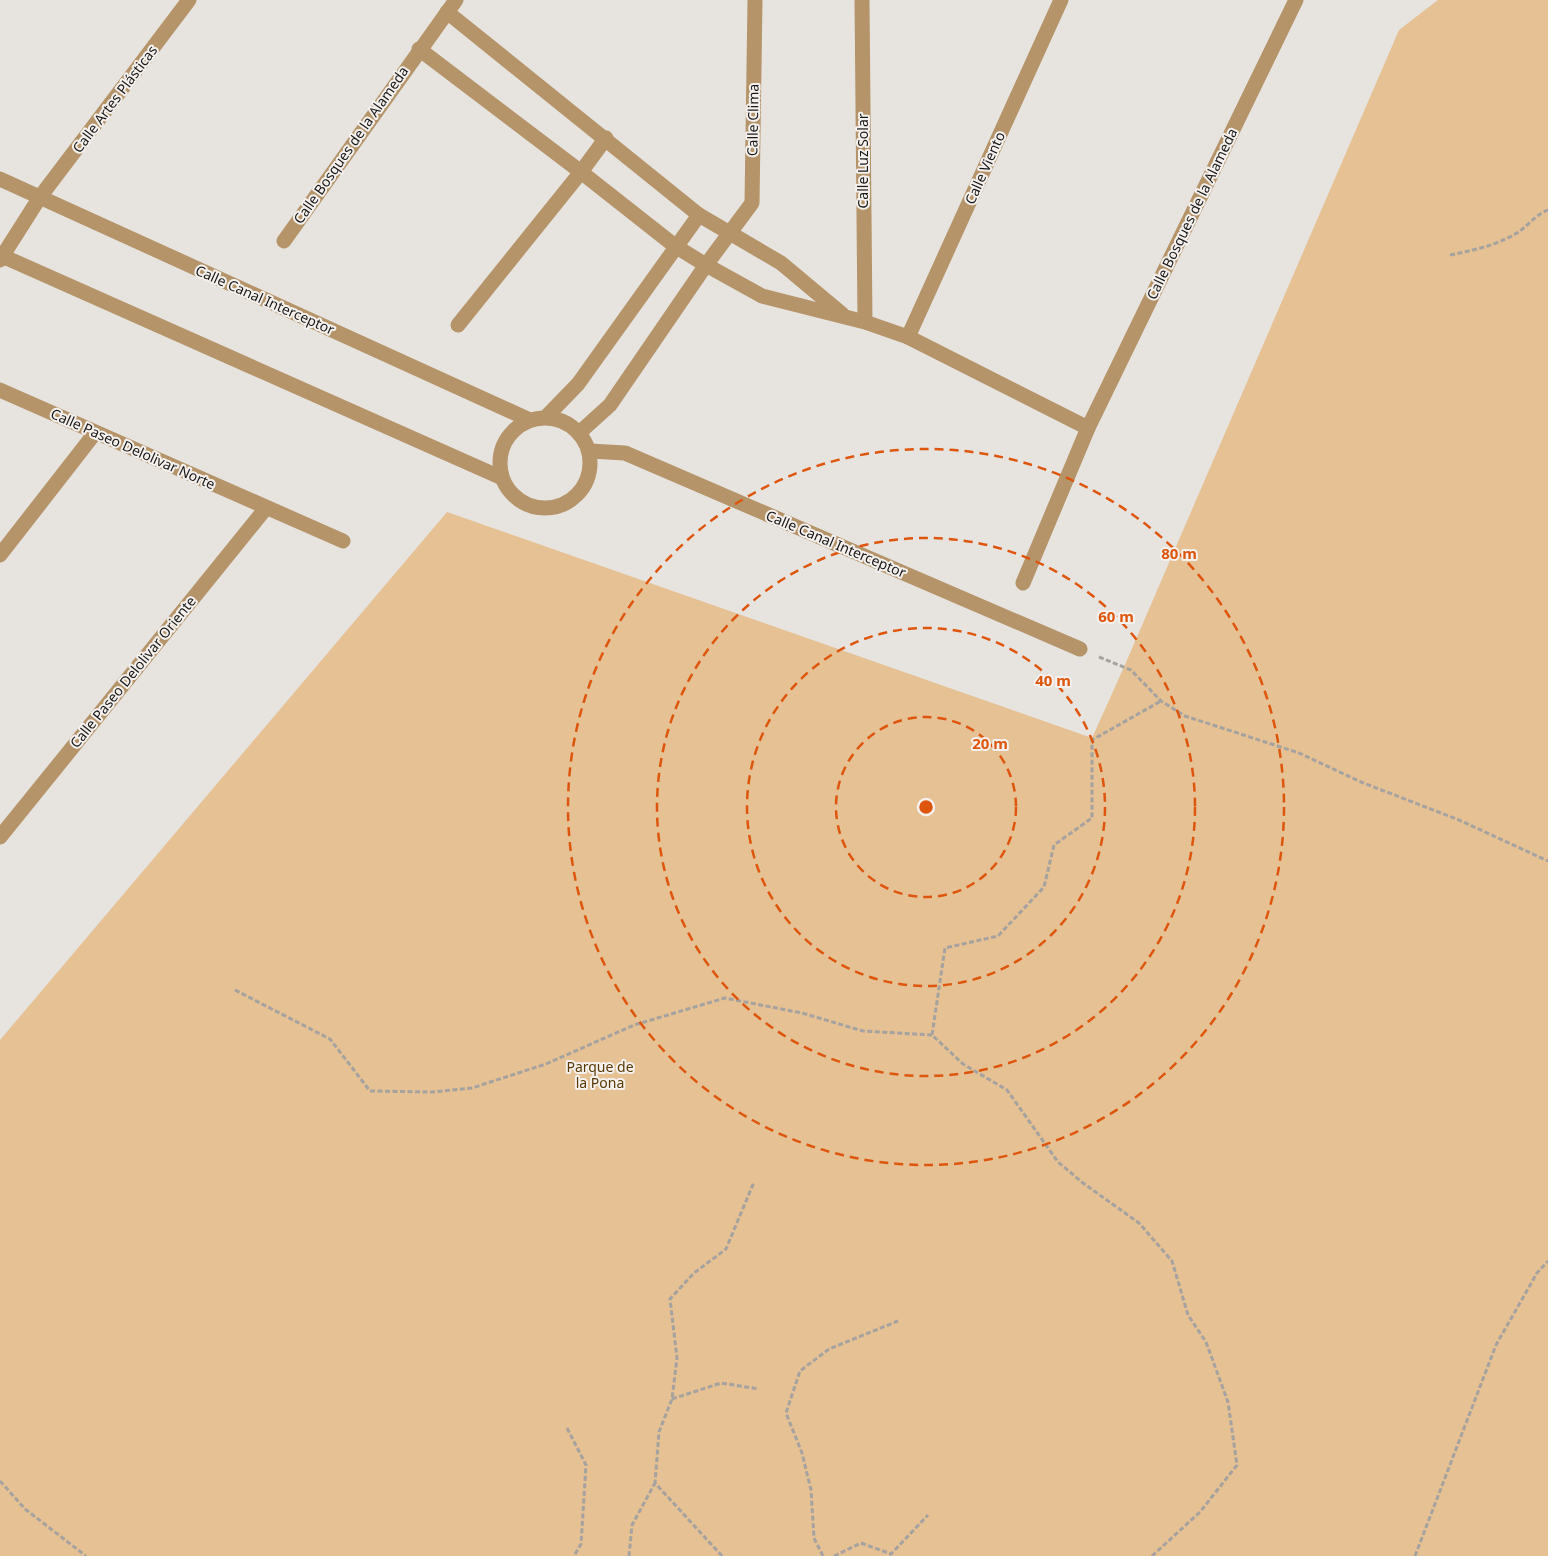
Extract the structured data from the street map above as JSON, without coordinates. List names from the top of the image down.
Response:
{
  "streets": {
    "street": [
      "Calle Artes Plásticas",
      "Calle Clima",
      "Calle Bosques de la Alameda",
      "Calle Luz Solar",
      "Calle Viento",
      "Calle Canal Interceptor",
      "Calle Paseo Delolivar Norte",
      "Calle Paseo Delolivar Oriente"
    ]
  },
  "crossings": [
    ["Calle Artes Plásticas", "Calle Canal Interceptor"],
    ["Calle Clima", "Calle Bosques de la Alameda"],
    ["Calle Bosques de la Alameda", "Calle Luz Solar"],
    ["Calle Bosques de la Alameda", "Calle Viento"],
    ["Calle Paseo Delolivar Norte", "Calle Paseo Delolivar Oriente"]
  ],
  "parks": ["Parque de la Pona"],
  "rings": [
    "80 m",
    "60 m",
    "40 m",
    "20 m"
  ]
}
